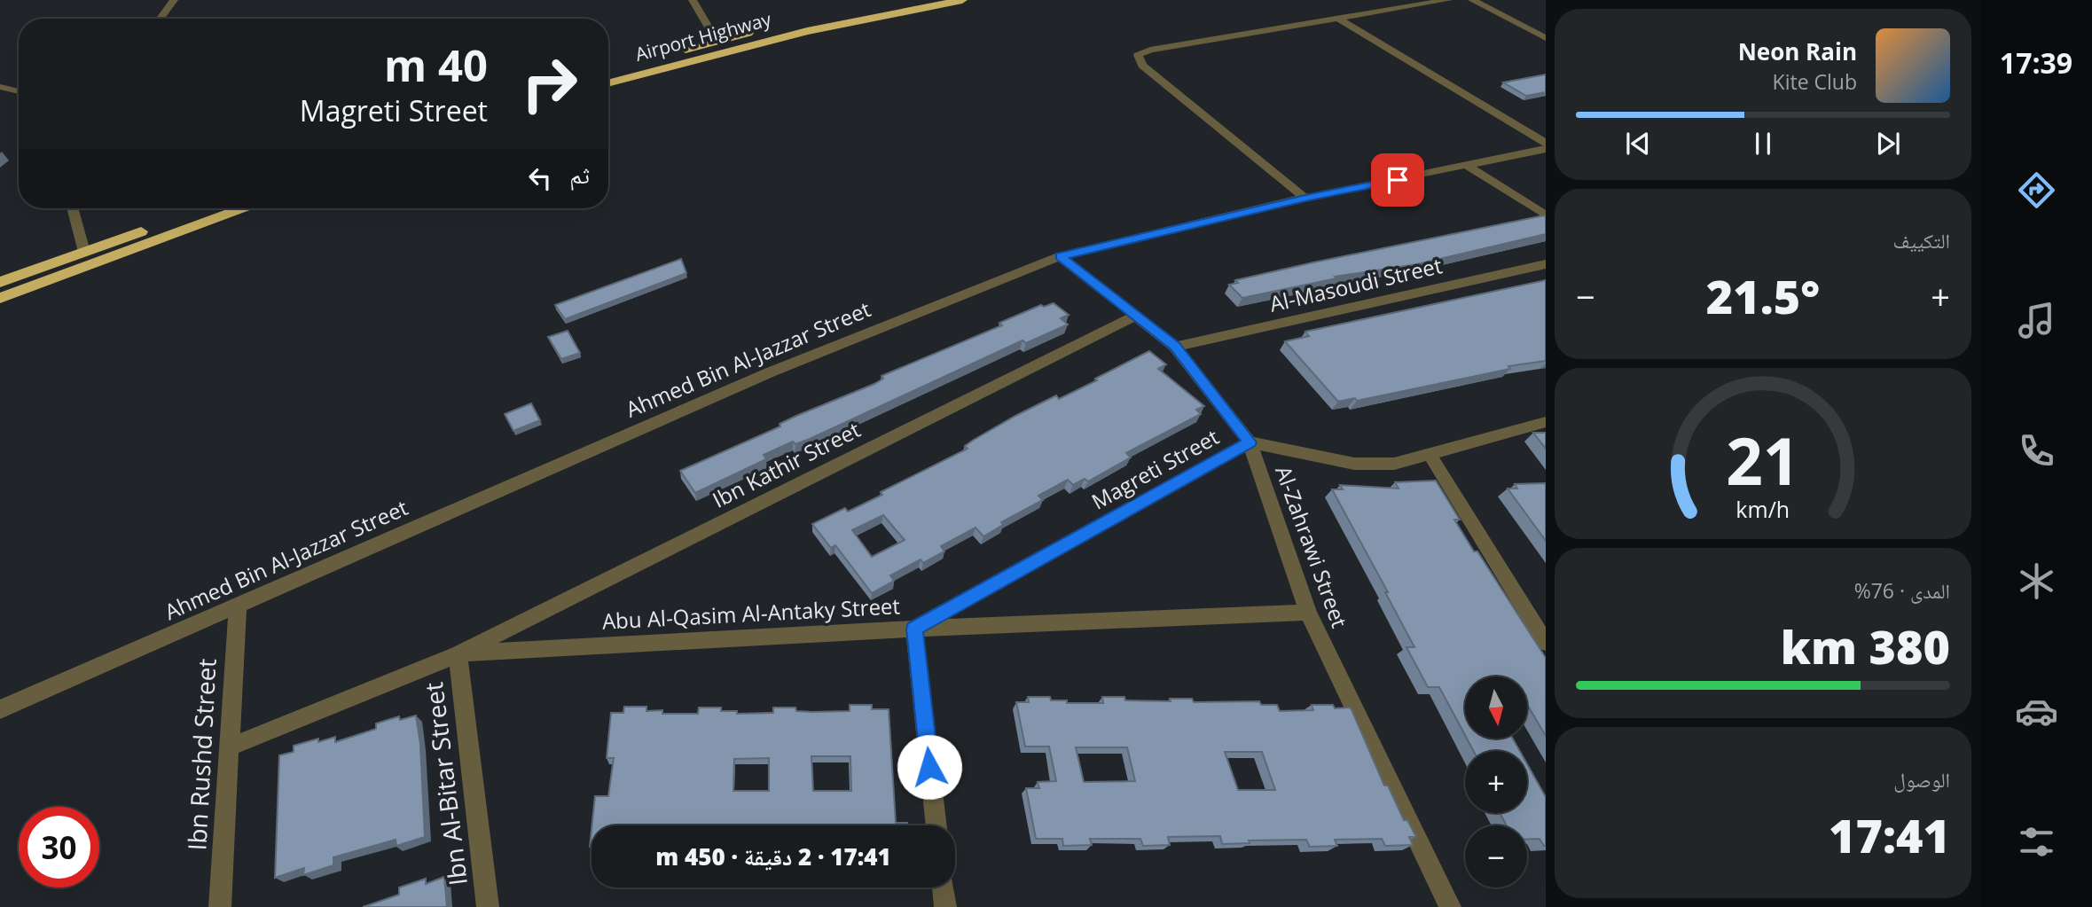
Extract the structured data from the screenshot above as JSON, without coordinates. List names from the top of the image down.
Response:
{
  "streets": {
    "highway": ["Airport Highway"],
    "street": [
      "Al-Masoudi Street",
      "Ahmed Bin Al-Jazzar Street",
      "Ibn Kathir Street",
      "Magreti Street",
      "Al-Zahrawi Street",
      "Abu Al-Qasim Al-Antaky Street",
      "Ibn Rushd Street",
      "Ibn Al-Bitar Street"
    ]
  },
  "crossings": [
    ["Al-Masoudi Street", "Al-Zahrawi Street"],
    ["Ahmed Bin Al-Jazzar Street", "Al-Zahrawi Street"],
    ["Ahmed Bin Al-Jazzar Street", "Ibn Rushd Street"],
    ["Ibn Kathir Street", "Al-Zahrawi Street"],
    ["Ibn Kathir Street", "Abu Al-Qasim Al-Antaky Street"],
    ["Ibn Kathir Street", "Ibn Al-Bitar Street"],
    ["Magreti Street", "Al-Zahrawi Street"],
    ["Magreti Street", "Abu Al-Qasim Al-Antaky Street"],
    ["Al-Zahrawi Street", "Abu Al-Qasim Al-Antaky Street"],
    ["Abu Al-Qasim Al-Antaky Street", "Ibn Al-Bitar Street"]
  ],
  "north": "bottom",
  "page": {
    "tabs": "17:39",
    "turn": ["40 m", "Magreti Street"],
    "song": ["Neon Rain", "Kite Club"],
    "then": "ثم",
    "tile": [
      "التكييف",
      ["المدى · 76%", "380 km"],
      ["الوصول", "17:41"]
    ],
    "heat": ["−", "21.5°", "+"],
    "map_buttons": ["+", "−"],
    "limit": "30",
    "trip": "17:41 · 2 دقيقة · 450 m",
    "gauge": ["21", "km/h"]
  }
}
